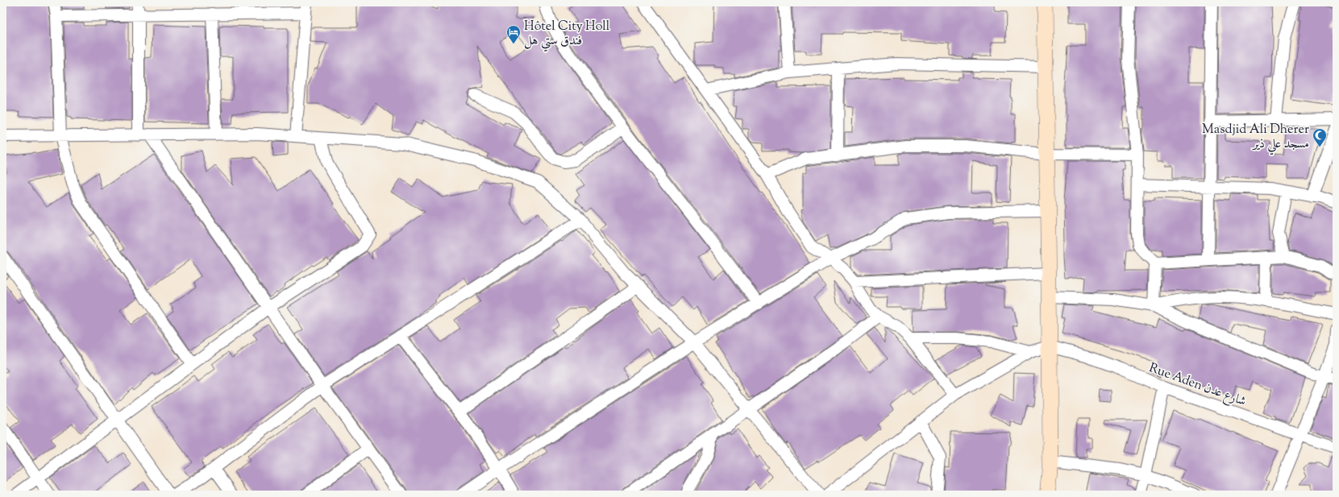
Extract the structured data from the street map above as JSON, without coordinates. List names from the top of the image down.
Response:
{
  "streets": {
    "street": ["Rue Aden شارع عدن"]
  },
  "places": {
    "hotel": ["Hôtel City Holl فندق ستي هل"],
    "mosque": ["Masdjid Ali Dherer مسجد علي ذير"]
  }
}
